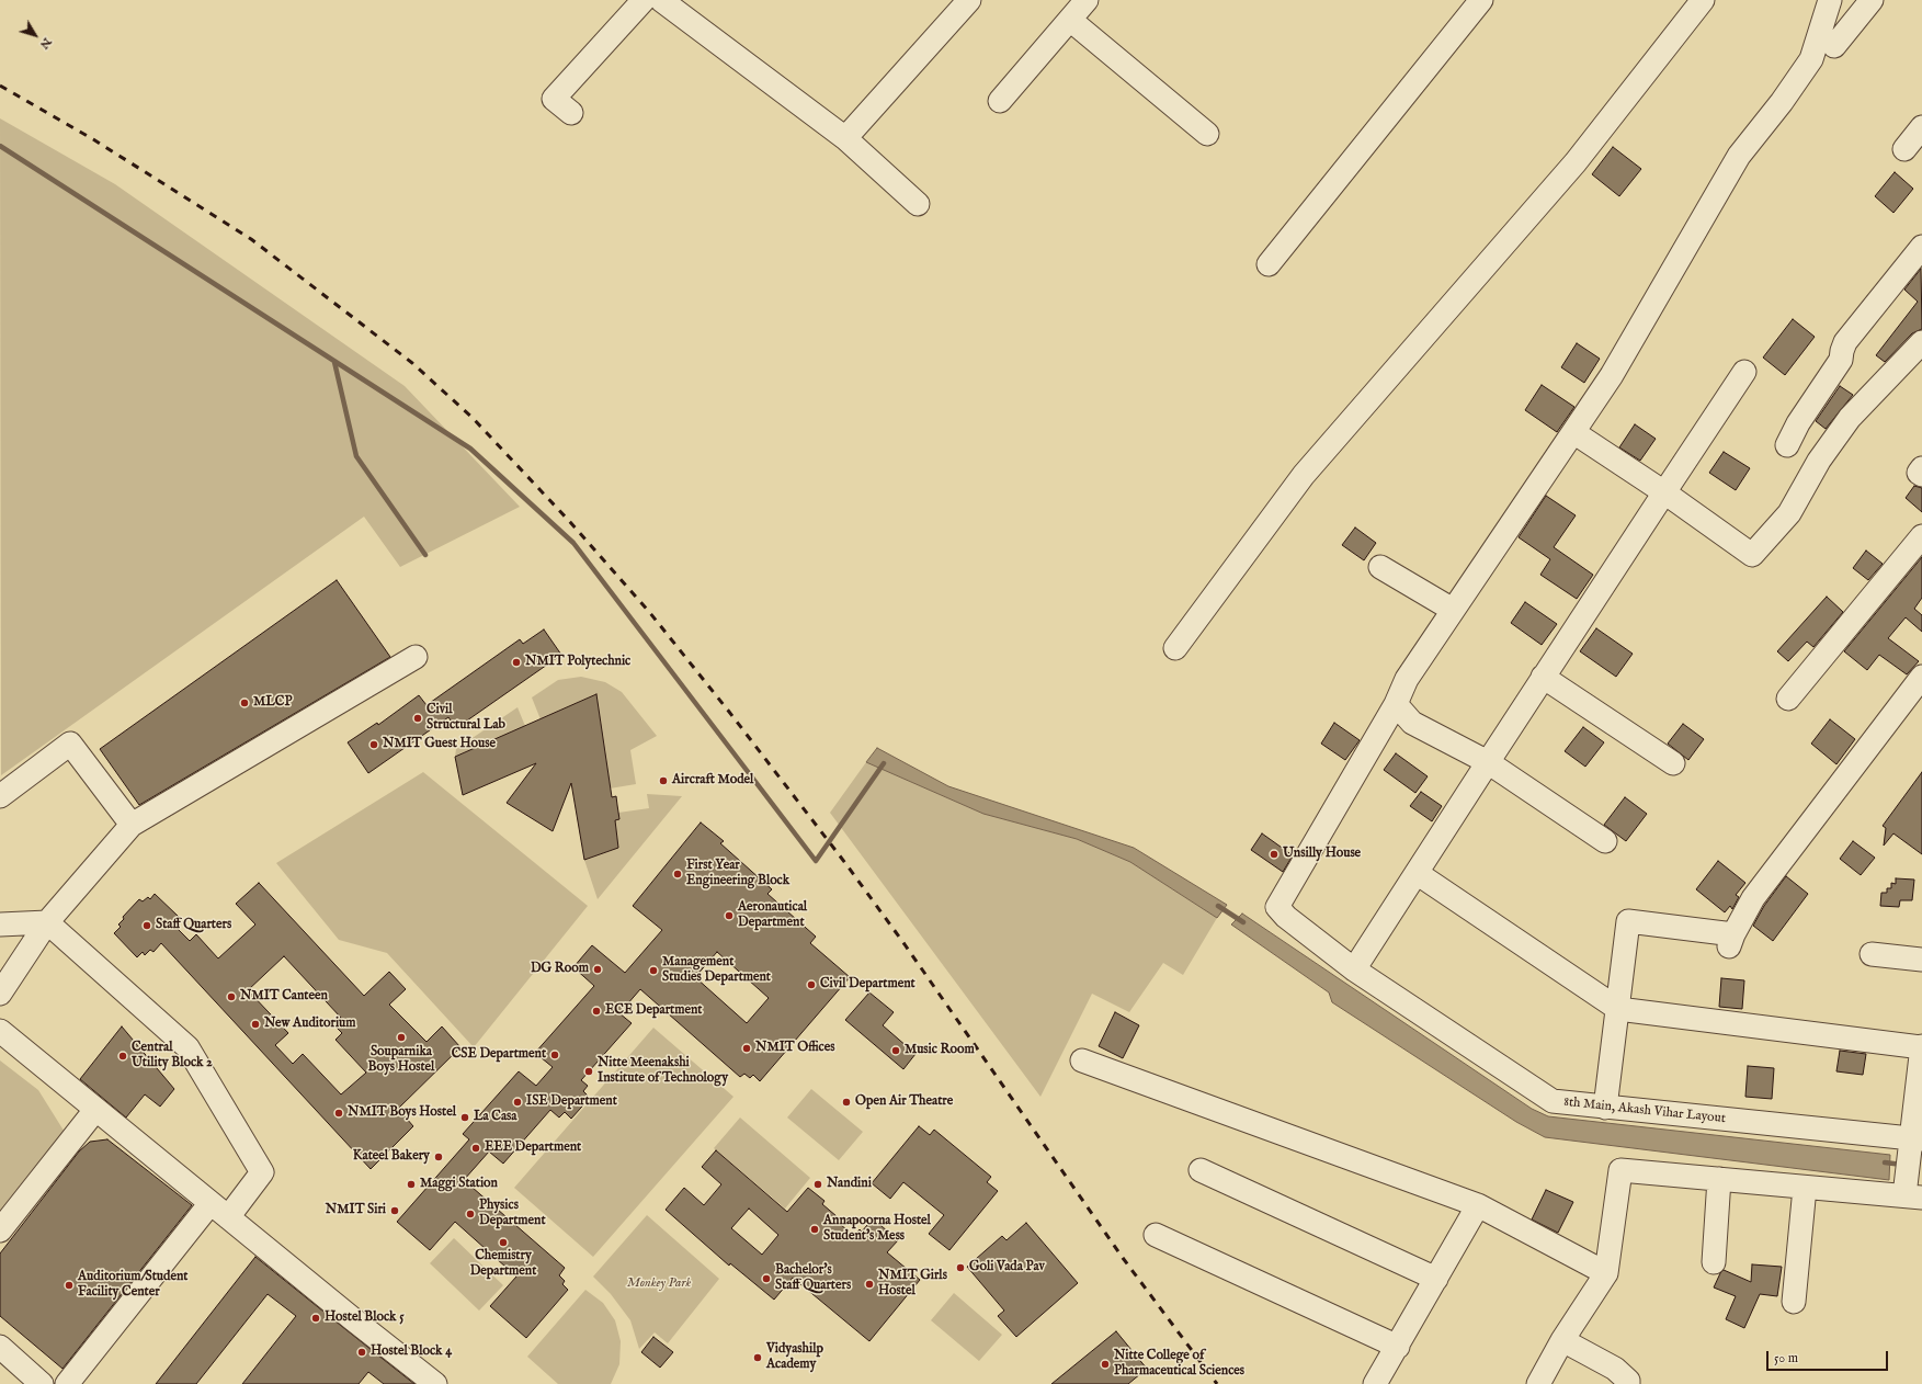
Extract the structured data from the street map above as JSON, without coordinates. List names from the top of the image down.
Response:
{
  "streets": {
    "street": ["8th Main, Akash Vihar Layout"]
  },
  "parks": ["Monkey Park"],
  "places": [
    "NMIT Polytechnic",
    "MLCP",
    "Civil Structural Lab",
    "NMIT Guest House",
    "Aircraft Model",
    "Unsilly House",
    "First Year Engineering Block",
    "Aeronautical Department",
    "Staff Quarters",
    "DG Room",
    "Management Studies Department",
    "Civil Department",
    "NMIT Canteen",
    "ECE Department",
    "New Auditorium",
    "Souparnika Boys Hostel",
    "NMIT Offices",
    "Music Room",
    "CSE Department",
    "Central Utility Block 2",
    "Nitte Meenakshi Institute of Technology",
    "ISE Department",
    "Open Air Theatre",
    "NMIT Boys Hostel",
    "La Casa",
    "EEE Department",
    "Kateel Bakery",
    "Maggi Station",
    "Nandini",
    "NMIT Siri",
    "Physics Department",
    "Annapoorna Hostel Student's Mess",
    "Chemistry Department",
    "Goli Vada Pav",
    "Bachelor's Staff Quarters",
    "NMIT Girls Hostel",
    "Auditorium/Student Facility Center",
    "Hostel Block 5",
    "Hostel Block 4",
    "Vidyashilp Academy",
    "Nitte College of Pharmaceutical Sciences"
  ],
  "scale_bar": "50 m",
  "north": "bottom right"
}
